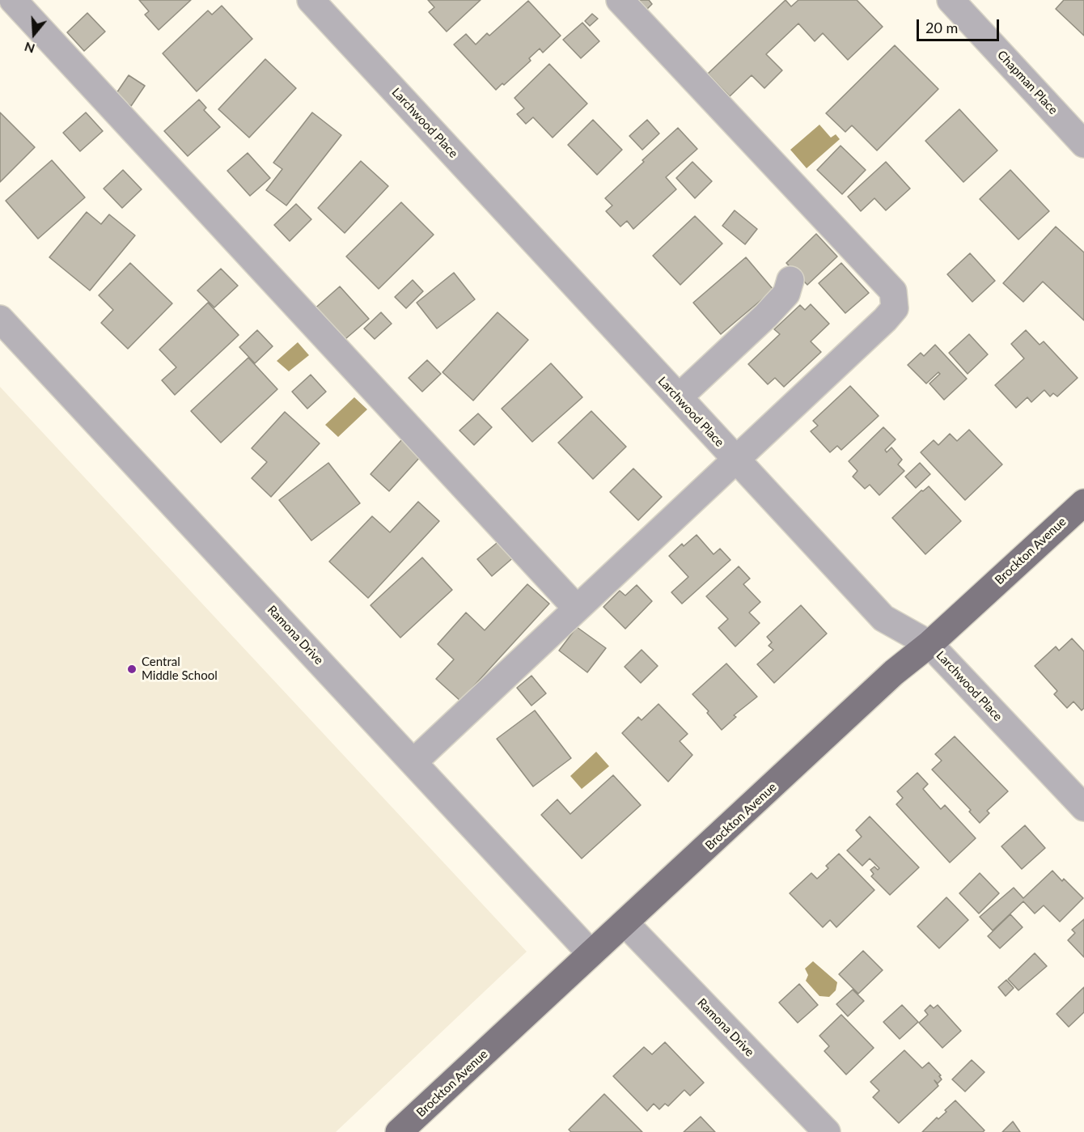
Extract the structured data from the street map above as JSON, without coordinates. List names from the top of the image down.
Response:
{
  "streets": {
    "main road": ["Brockton Avenue"],
    "street": ["Chapman Place", "Larchwood Place", "Ramona Drive"]
  },
  "crossings": [
    ["Larchwood Place", "Brockton Avenue"],
    ["Brockton Avenue", "Ramona Drive"]
  ],
  "places": ["Central Middle School"],
  "scale_bar": "20 m",
  "north": "bottom"
}
